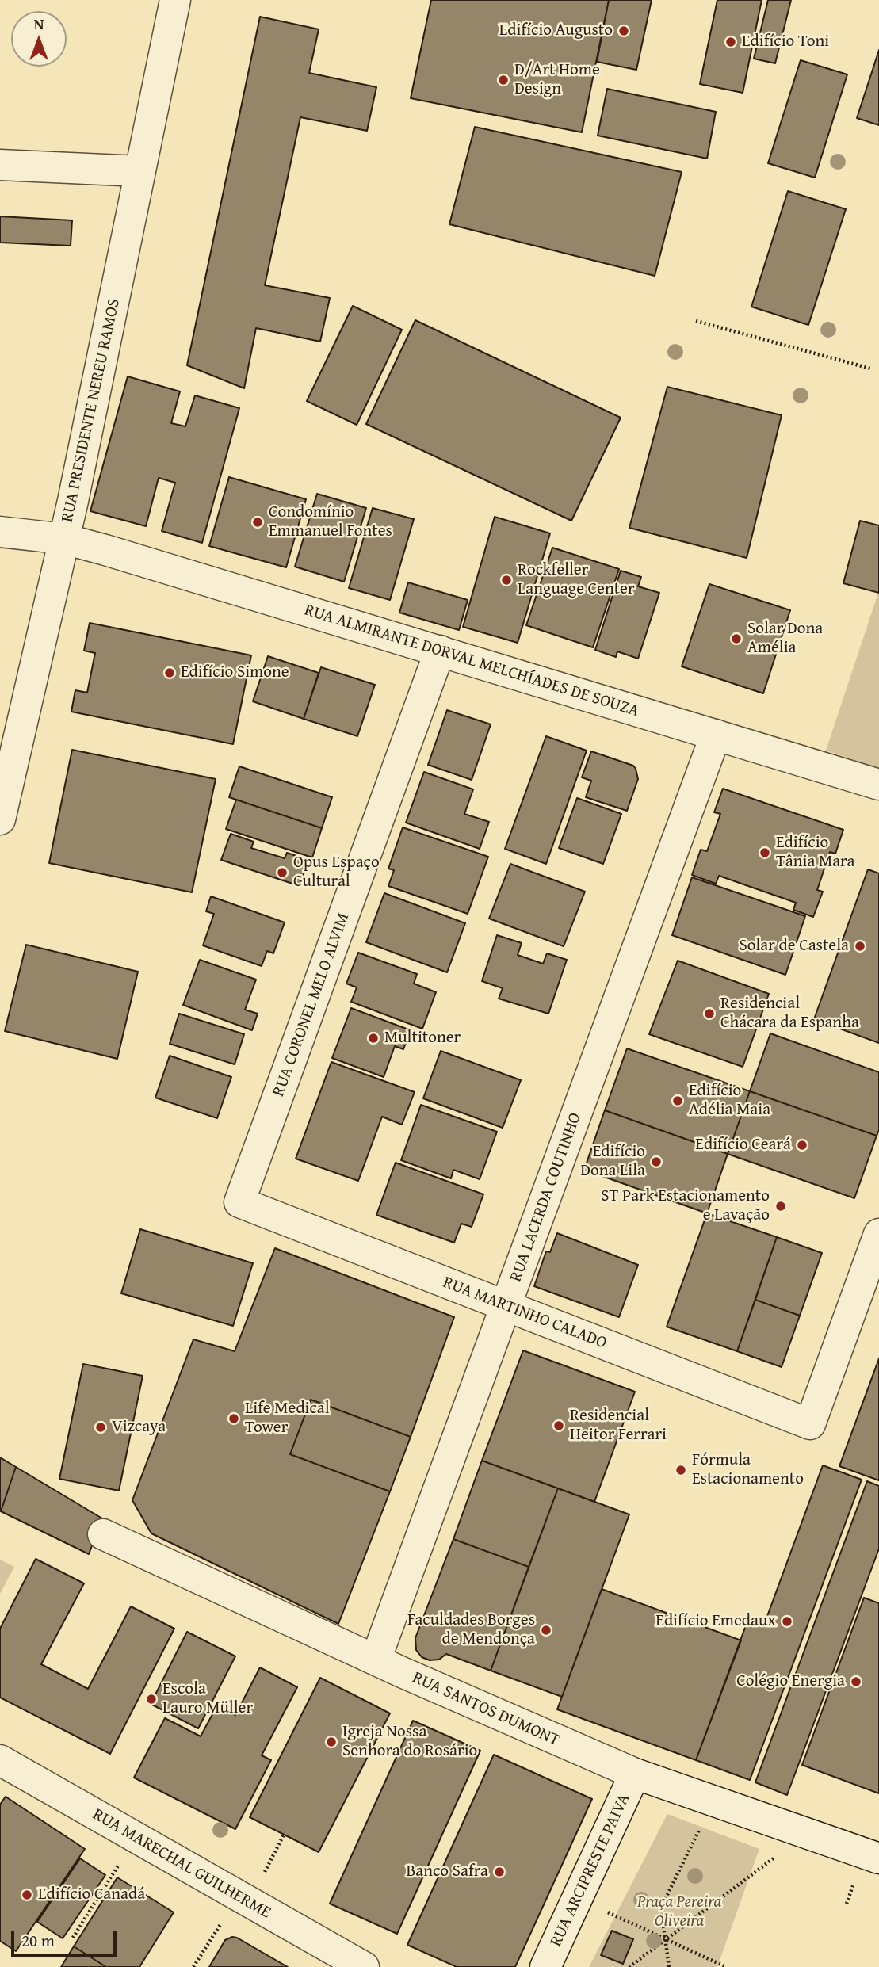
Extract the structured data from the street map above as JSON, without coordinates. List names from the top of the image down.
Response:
{
  "streets": {
    "street": [
      "RUA PRESIDENTE NEREU RAMOS",
      "RUA ALMIRANTE DORVAL MELCHÍADES DE SOUZA",
      "RUA CORONEL MELO ALVIM",
      "RUA LACERDA COUTINHO",
      "RUA MARTINHO CALADO",
      "RUA SANTOS DUMONT",
      "RUA MARECHAL GUILHERME",
      "RUA ARCIPRESTE PAIVA"
    ]
  },
  "crossings": [
    ["RUA PRESIDENTE NEREU RAMOS", "RUA ALMIRANTE DORVAL MELCHÍADES DE SOUZA"],
    ["RUA ALMIRANTE DORVAL MELCHÍADES DE SOUZA", "RUA CORONEL MELO ALVIM"],
    ["RUA ALMIRANTE DORVAL MELCHÍADES DE SOUZA", "RUA LACERDA COUTINHO"],
    ["RUA CORONEL MELO ALVIM", "RUA MARTINHO CALADO"],
    ["RUA LACERDA COUTINHO", "RUA MARTINHO CALADO"],
    ["RUA LACERDA COUTINHO", "RUA SANTOS DUMONT"],
    ["RUA SANTOS DUMONT", "RUA ARCIPRESTE PAIVA"]
  ],
  "parks": ["Praça Pereira Oliveira"],
  "places": [
    "Edifício Augusto",
    "Edifício Toni",
    "D/Art Home Design",
    "Condomínio Emmanuel Fontes",
    "Rockfeller Language Center",
    "Solar Dona Amélia",
    "Edifício Simone",
    "Edifício Tânia Mara",
    "Opus Espaço Cultural",
    "Solar de Castela",
    "Residencial Chácara da Espanha",
    "Multitoner",
    "Edifício Adélia Maia",
    "Edifício Ceará",
    "Edifício Dona Lila",
    "ST Park Estacionamento e Lavação",
    "Life Medical Tower",
    "Residencial Heitor Ferrari",
    "Vizcaya",
    "Fórmula Estacionamento",
    "Edifício Emedaux",
    "Faculdades Borges de Mendonça",
    "Colégio Energia",
    "Escola Lauro Müller",
    "Igreja Nossa Senhora do Rosário",
    "Banco Safra",
    "Edifício Canadá"
  ],
  "scale_bar": "20 m",
  "north": "top"
}
